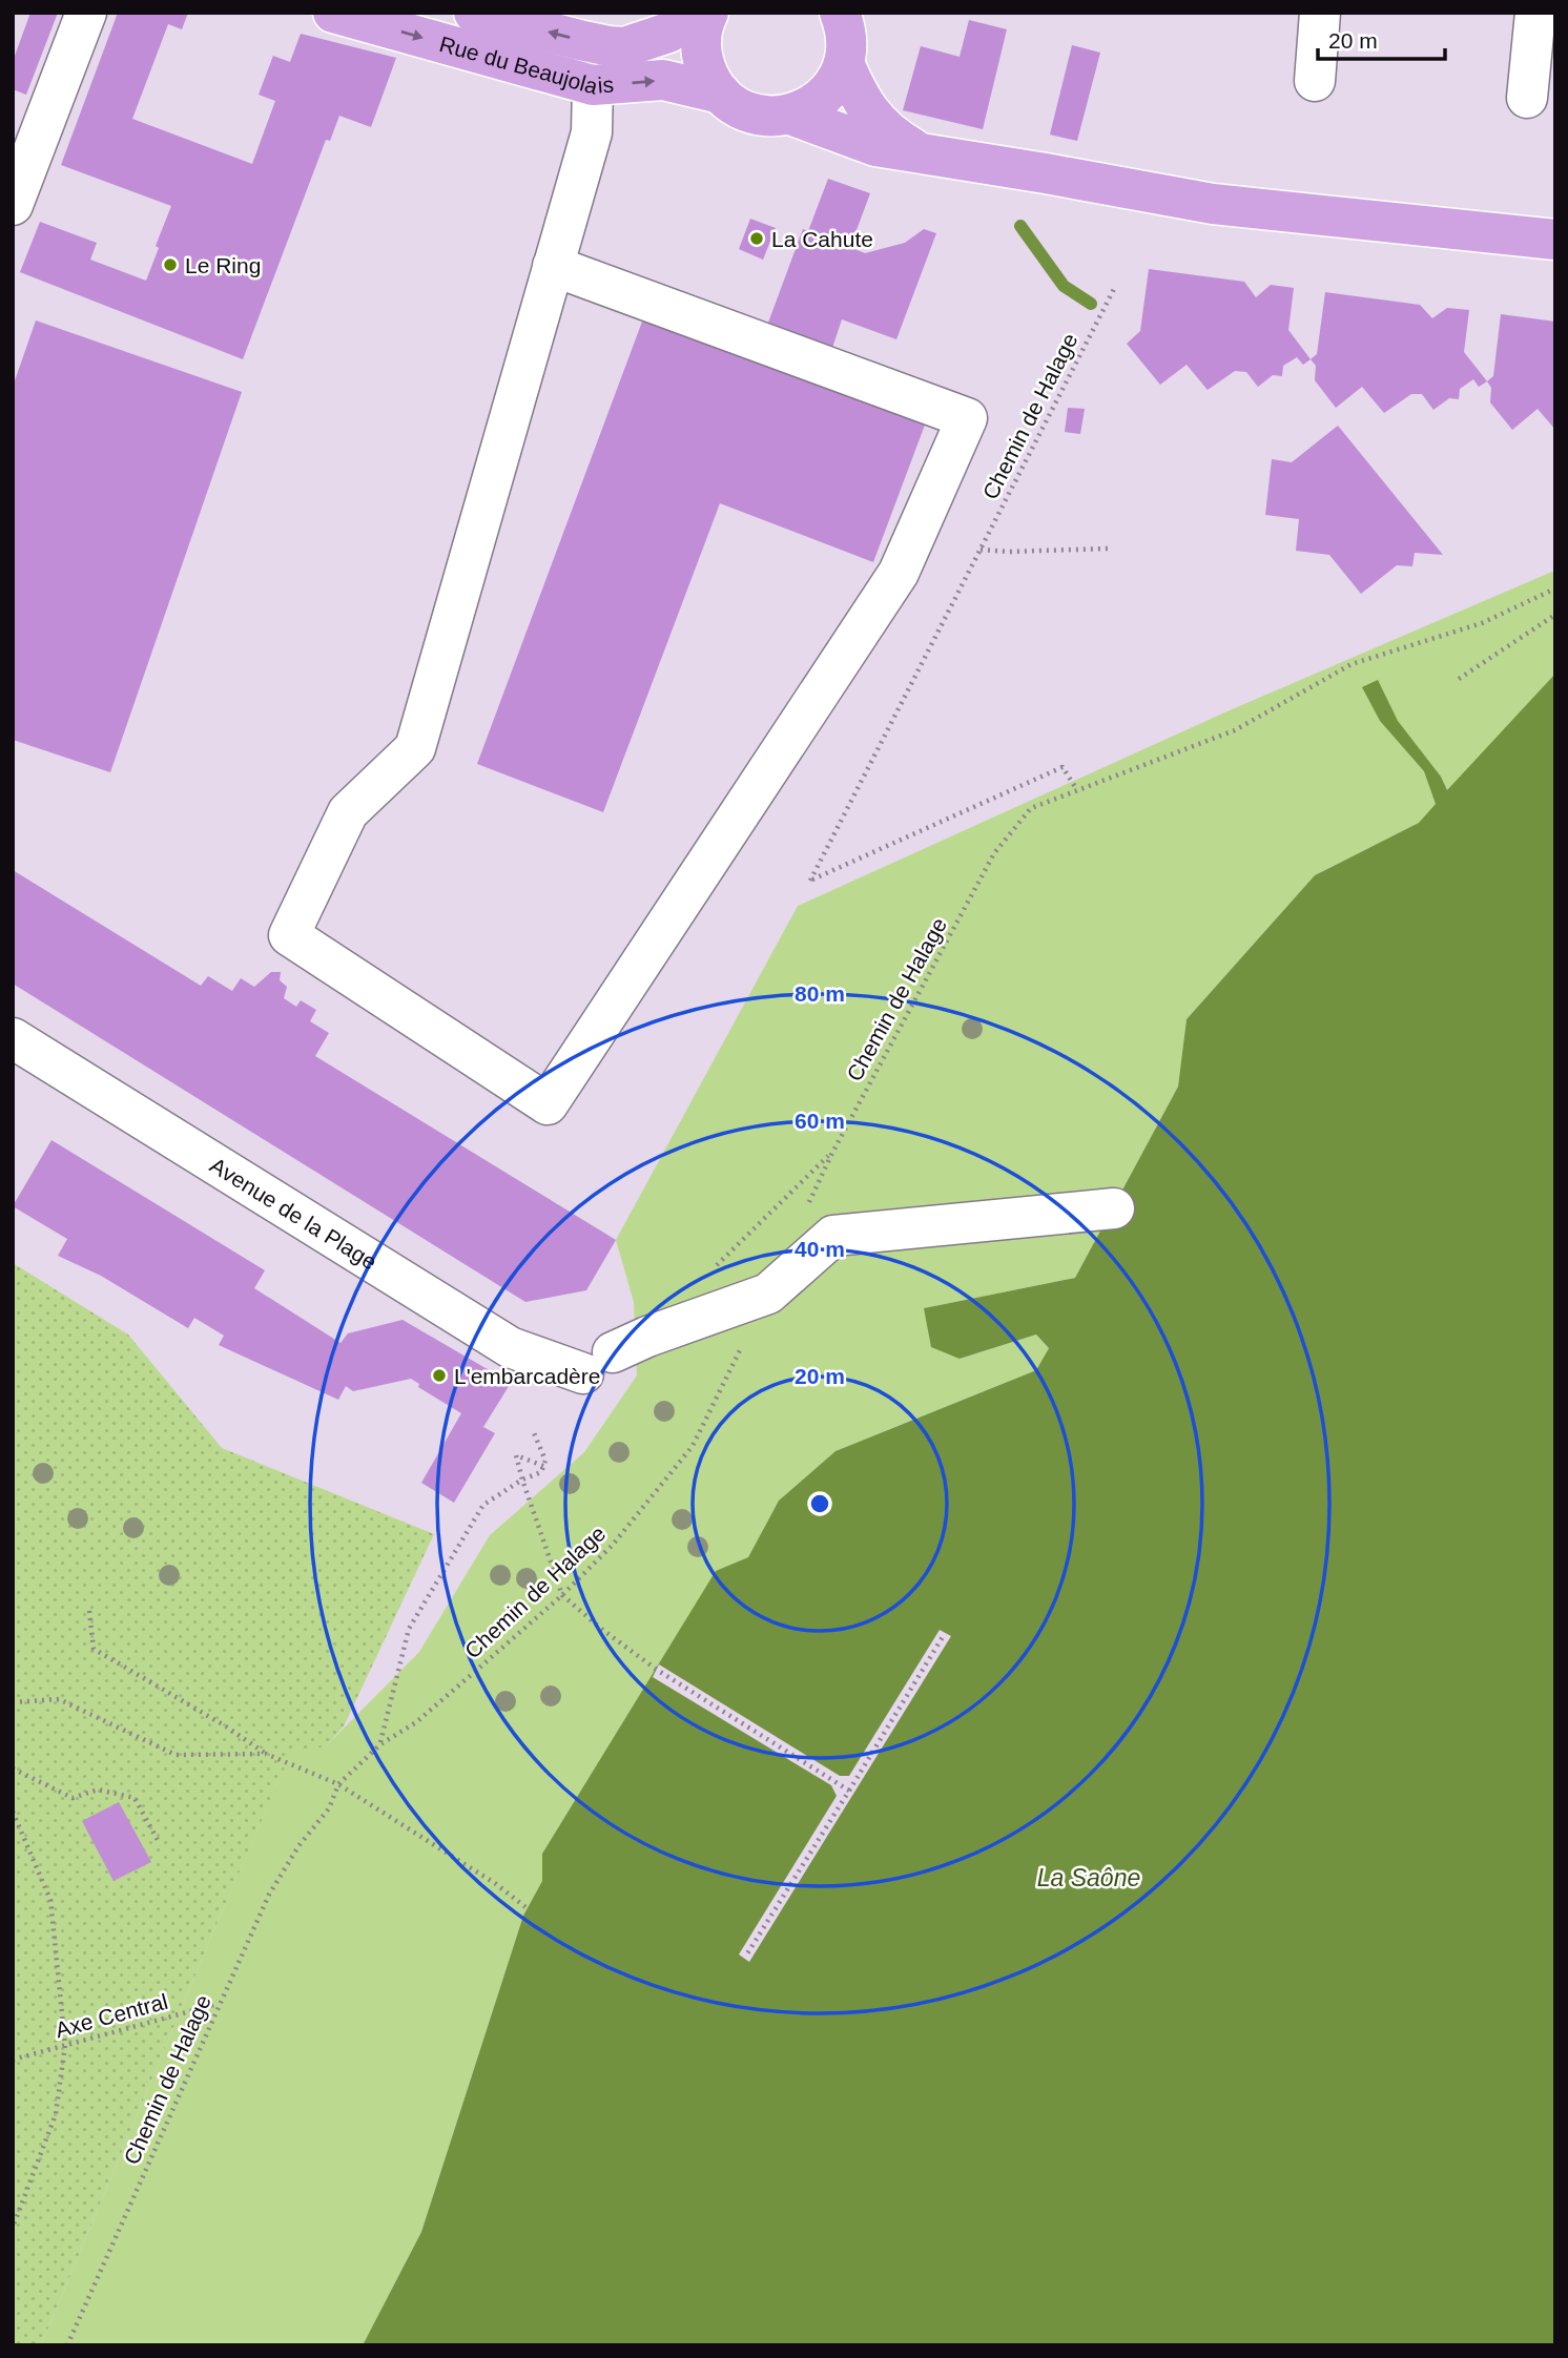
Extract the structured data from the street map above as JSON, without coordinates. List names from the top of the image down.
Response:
{
  "streets": {
    "main road": ["Rue du Beaujolais"],
    "street": ["Avenue de la Plage"],
    "path": ["Chemin de Halage", "Axe Central"]
  },
  "crossings": [
    ["Chemin de Halage", "Avenue de la Plage"],
    ["Chemin de Halage", "Axe Central"]
  ],
  "water": ["La Saône"],
  "places": ["La Cahute", "Le Ring", "L'embarcadère"],
  "scale_bar": "20 m",
  "rings": [
    "80 m",
    "60 m",
    "40 m",
    "20 m"
  ]
}
